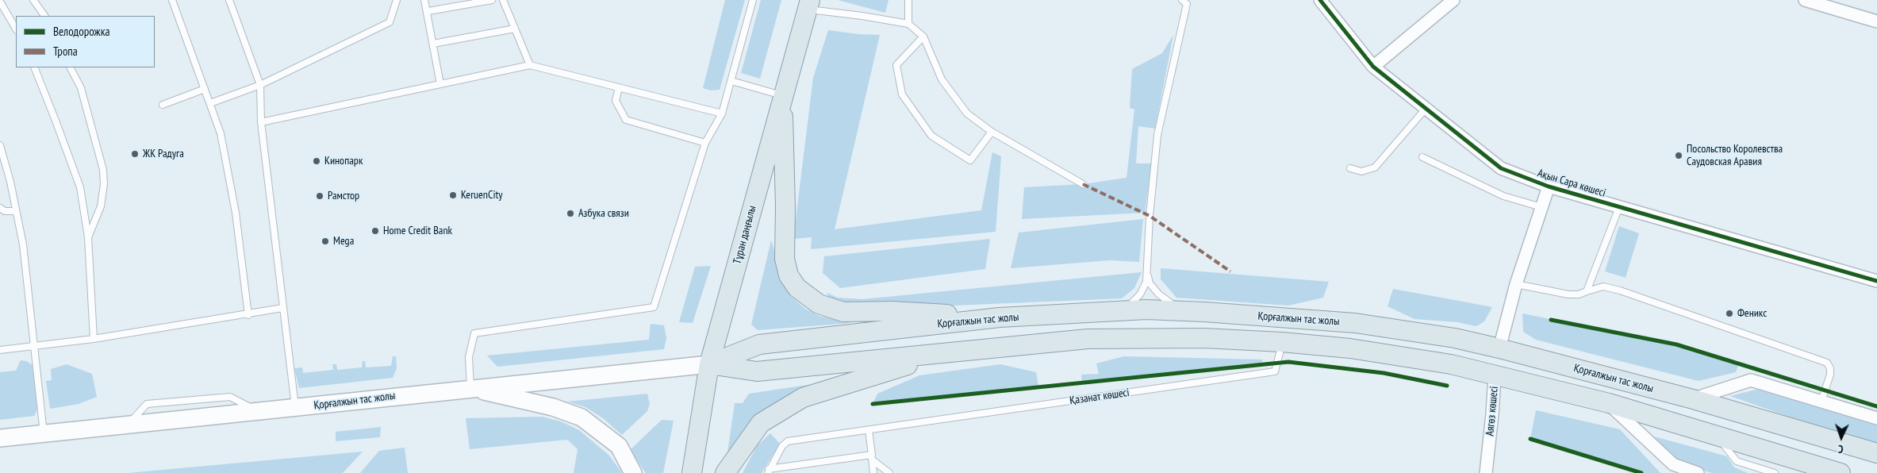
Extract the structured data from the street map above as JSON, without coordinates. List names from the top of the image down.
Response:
{
  "streets": {
    "main road": ["Тұран даңғылы", "Қорғалжын тас жолы", "Аягөз көшесі"],
    "street": ["Ақын Сара көшесі"],
    "lane": ["Қазанат көшесі"]
  },
  "crossings": [
    ["Тұран даңғылы", "Қорғалжын тас жолы"],
    ["Қорғалжын тас жолы", "Қазанат көшесі"],
    ["Қорғалжын тас жолы", "Аягөз көшесі"]
  ],
  "places": [
    "ЖК Радуга",
    "Посольство Королевства Саудовская Аравия",
    "Кинопарк",
    "KeruenCity",
    "Рамстор",
    "Азбука связи",
    "Home Credit Bank",
    "Mega",
    "Феникс"
  ],
  "legend": ["Велодорожка", "Тропа"],
  "north": "bottom"
}
